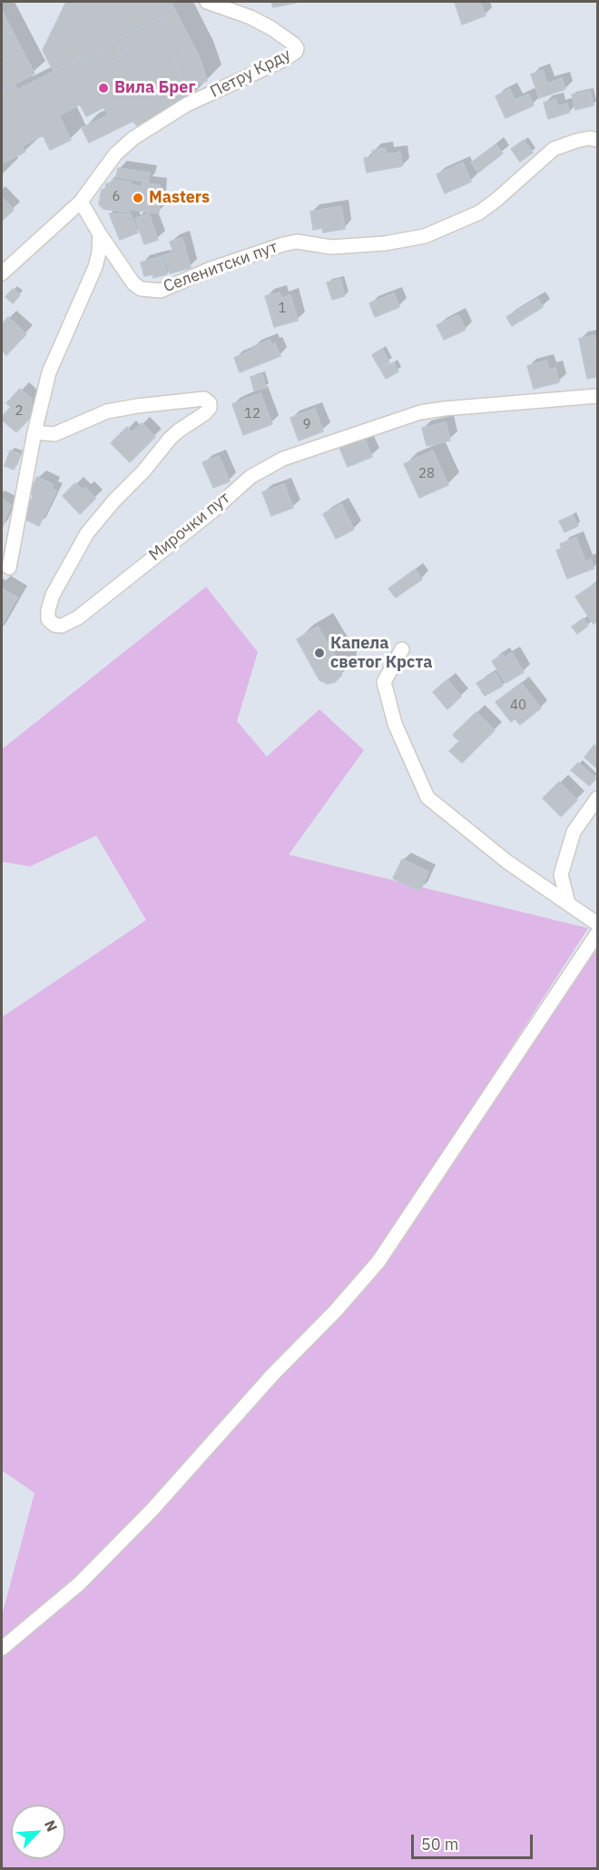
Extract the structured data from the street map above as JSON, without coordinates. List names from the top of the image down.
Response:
{
  "streets": {
    "street": ["Петру Крду", "Селенитски пут", "Мирочки пут"]
  },
  "crossings": [
    ["Петру Крду", "Селенитски пут"]
  ],
  "places": ["Вила Брег", "Masters", "Капела светог Крста"],
  "house_numbers": [
    "6",
    "1",
    "2",
    "12",
    "9",
    "28",
    "40"
  ],
  "scale_bar": "50 m",
  "north": "top right"
}
